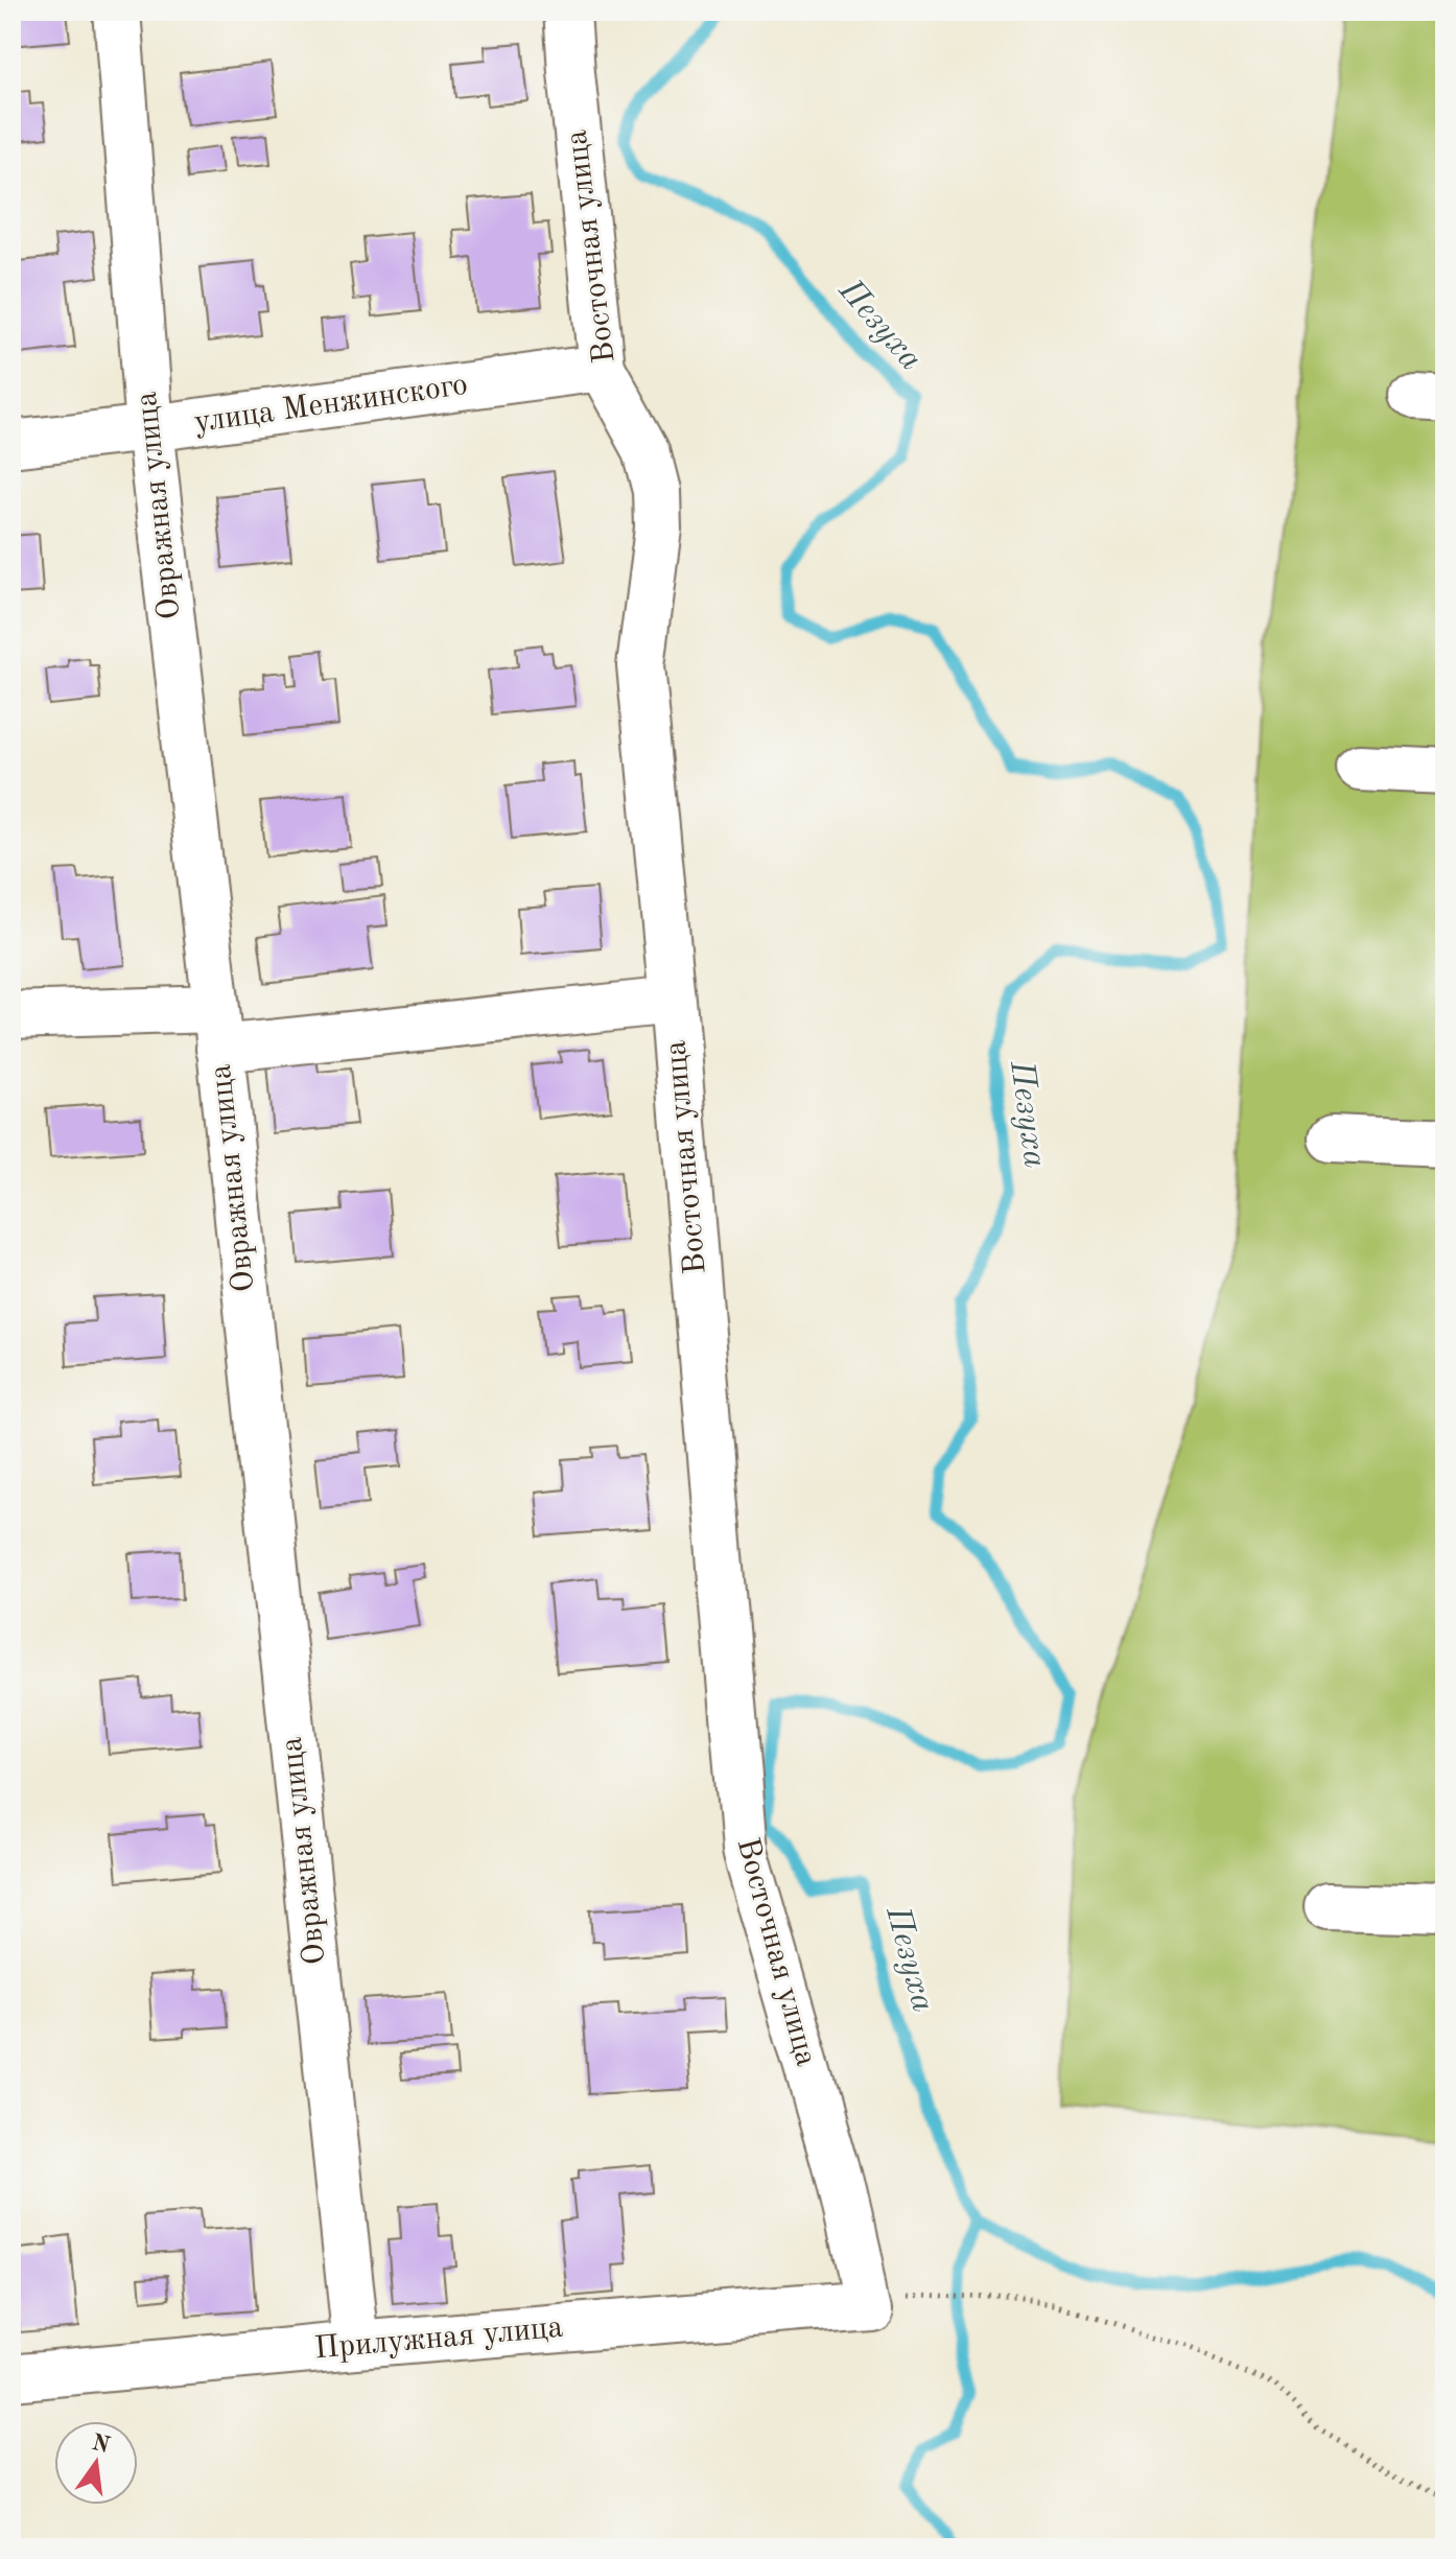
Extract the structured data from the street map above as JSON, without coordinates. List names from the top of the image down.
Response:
{
  "streets": {
    "street": [
      "Восточная улица",
      "улица Менжинского",
      "Овражная улица",
      "Прилужная улица"
    ]
  },
  "crossings": [
    ["Восточная улица", "улица Менжинского"],
    ["Восточная улица", "Прилужная улица"],
    ["улица Менжинского", "Овражная улица"],
    ["Овражная улица", "Прилужная улица"]
  ],
  "water": ["Пезуха"],
  "north": "top"
}
